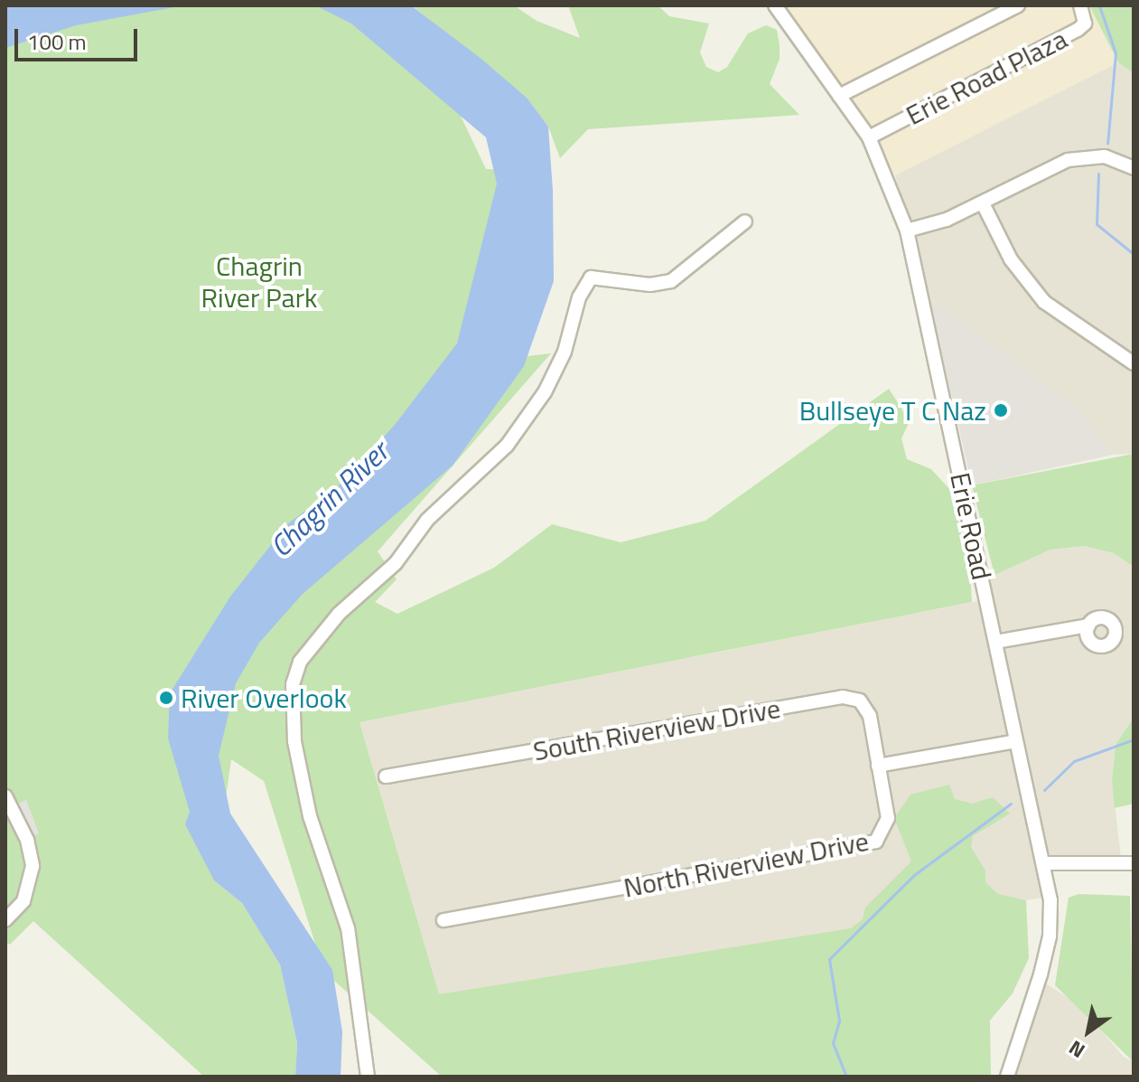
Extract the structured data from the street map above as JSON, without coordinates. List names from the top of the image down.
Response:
{
  "streets": {
    "street": [
      "Erie Road Plaza",
      "Erie Road",
      "South Riverview Drive",
      "North Riverview Drive"
    ]
  },
  "crossings": [
    ["Erie Road Plaza", "Erie Road"],
    ["South Riverview Drive", "North Riverview Drive"]
  ],
  "water": ["Chagrin River"],
  "parks": ["Chagrin River Park"],
  "places": ["Bullseye T C Naz", "River Overlook"],
  "scale_bar": "100 m",
  "north": "bottom left"
}
